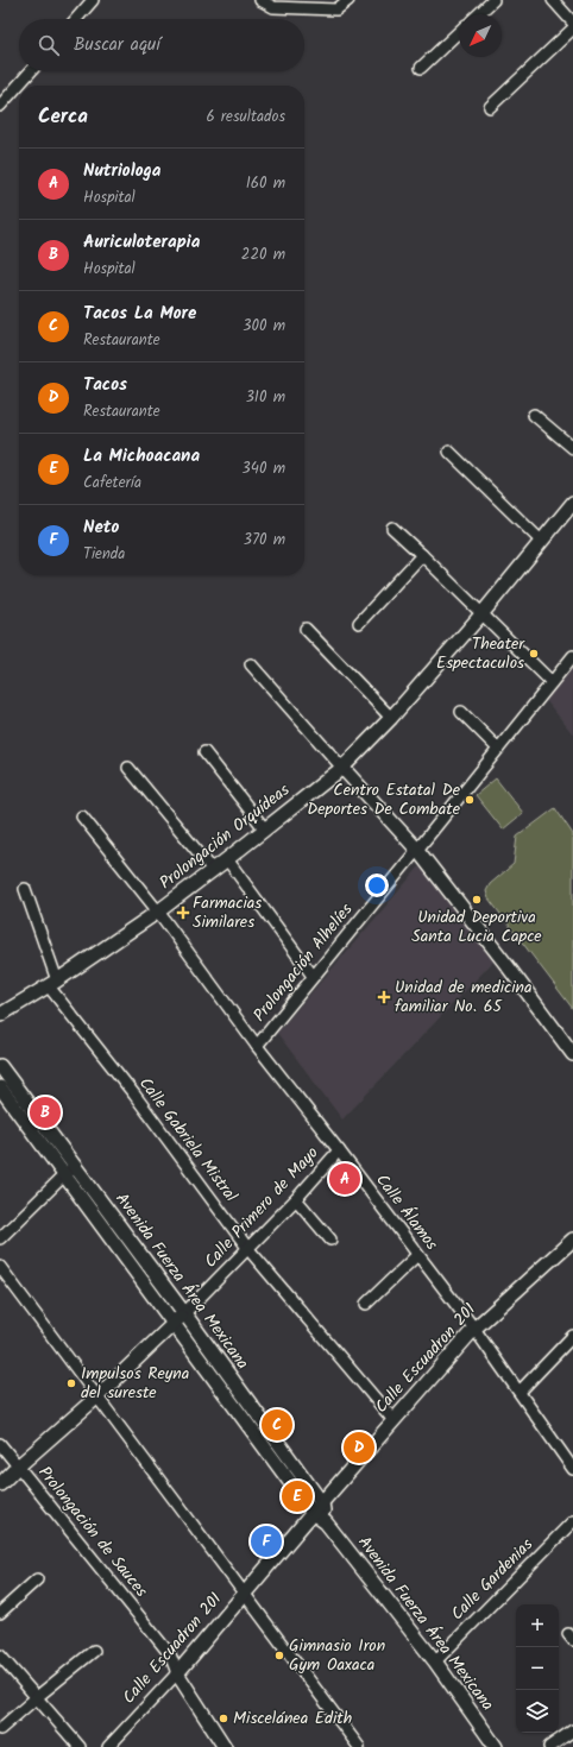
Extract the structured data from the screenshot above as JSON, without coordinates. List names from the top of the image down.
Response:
{
  "streets": {
    "street": [
      "Prolongación Orquídeas",
      "Prolongación Alhelíes",
      "Calle Gabriela Mistral",
      "Calle Primero de Mayo",
      "Calle Álamos",
      "Avenida Fuerza Área Mexicana",
      "Calle Escuadron 201",
      "Prolongación de Sauces",
      "Calle Gardenias"
    ]
  },
  "crossings": [
    ["Prolongación Orquídeas", "Calle Gabriela Mistral"],
    ["Prolongación Orquídeas", "Calle Álamos"],
    ["Prolongación Alhelíes", "Calle Álamos"],
    ["Calle Gabriela Mistral", "Calle Primero de Mayo"],
    ["Calle Gabriela Mistral", "Calle Escuadron 201"],
    ["Calle Primero de Mayo", "Calle Álamos"],
    ["Calle Primero de Mayo", "Avenida Fuerza Área Mexicana"],
    ["Calle Primero de Mayo", "Prolongación de Sauces"],
    ["Calle Álamos", "Calle Escuadron 201"],
    ["Avenida Fuerza Área Mexicana", "Calle Escuadron 201"],
    ["Avenida Fuerza Área Mexicana", "Calle Gardenias"],
    ["Calle Escuadron 201", "Prolongación de Sauces"]
  ],
  "places": {
    "other": [
      "Theater Espectaculos",
      "Centro Estatal De Deportes De Combate",
      "Unidad Deportiva Santa Lucia Capce",
      "Impulsos Reyna del sureste",
      "Gimnasio Iron Gym Oaxaca",
      "Miscelánea Edith"
    ],
    "health": ["Farmacias Similares", "Unidad de medicina familiar No. 65"]
  },
  "north": "bottom left",
  "page": {
    "search": "Buscar aquí",
    "heading": ["Cerca", "6 resultados"],
    "list": [
      {
        "mark": "A",
        "name": "Nutriologa",
        "note": "Hospital",
        "value": "160 m"
      },
      {
        "mark": "B",
        "name": "Auriculoterapia",
        "note": "Hospital",
        "value": "220 m"
      },
      {
        "mark": "C",
        "name": "Tacos La More",
        "note": "Restaurante",
        "value": "300 m"
      },
      {
        "mark": "D",
        "name": "Tacos",
        "note": "Restaurante",
        "value": "310 m"
      },
      {
        "mark": "E",
        "name": "La Michoacana",
        "note": "Cafetería",
        "value": "340 m"
      },
      {
        "mark": "F",
        "name": "Neto",
        "note": "Tienda",
        "value": "370 m"
      }
    ],
    "pins": [
      "B",
      "A",
      "C",
      "D",
      "E",
      "F"
    ],
    "map_buttons": ["+", "−"]
  }
}
